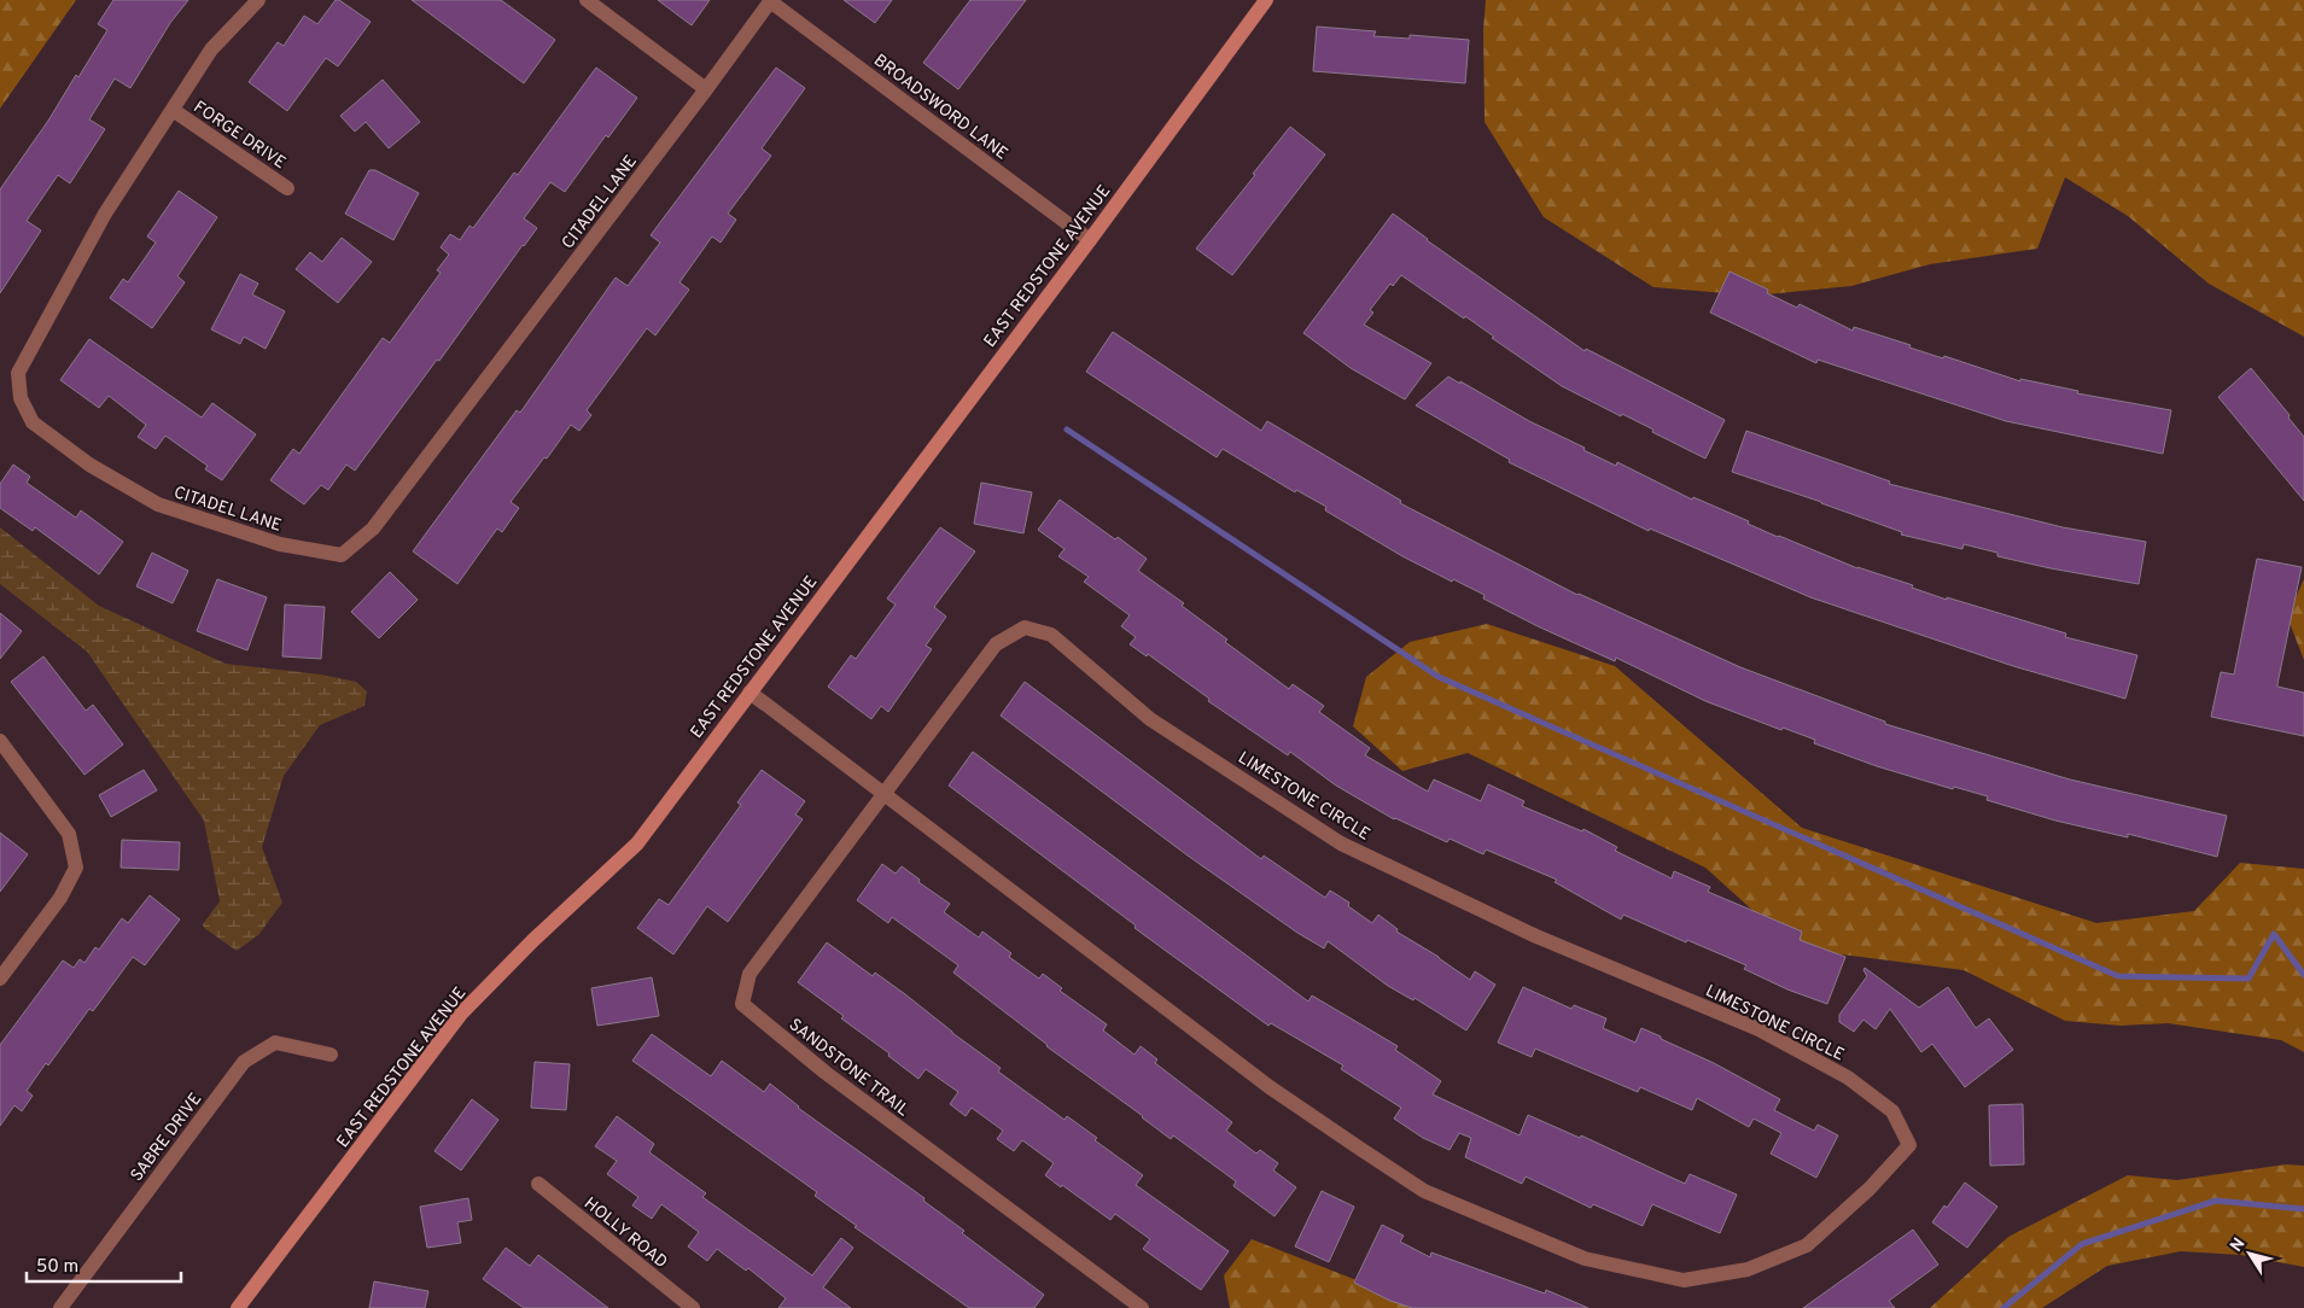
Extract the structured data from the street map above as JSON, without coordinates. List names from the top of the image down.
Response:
{
  "streets": {
    "street": [
      "BROADSWORD LANE",
      "FORGE DRIVE",
      "CITADEL LANE",
      "EAST REDSTONE AVENUE",
      "LIMESTONE CIRCLE",
      "SANDSTONE TRAIL",
      "SABRE DRIVE",
      "HOLLY ROAD"
    ]
  },
  "crossings": [
    ["BROADSWORD LANE", "CITADEL LANE"],
    ["BROADSWORD LANE", "EAST REDSTONE AVENUE"],
    ["FORGE DRIVE", "CITADEL LANE"],
    ["EAST REDSTONE AVENUE", "LIMESTONE CIRCLE"],
    ["LIMESTONE CIRCLE", "SANDSTONE TRAIL"]
  ],
  "scale_bar": "50 m",
  "north": "top left"
}
